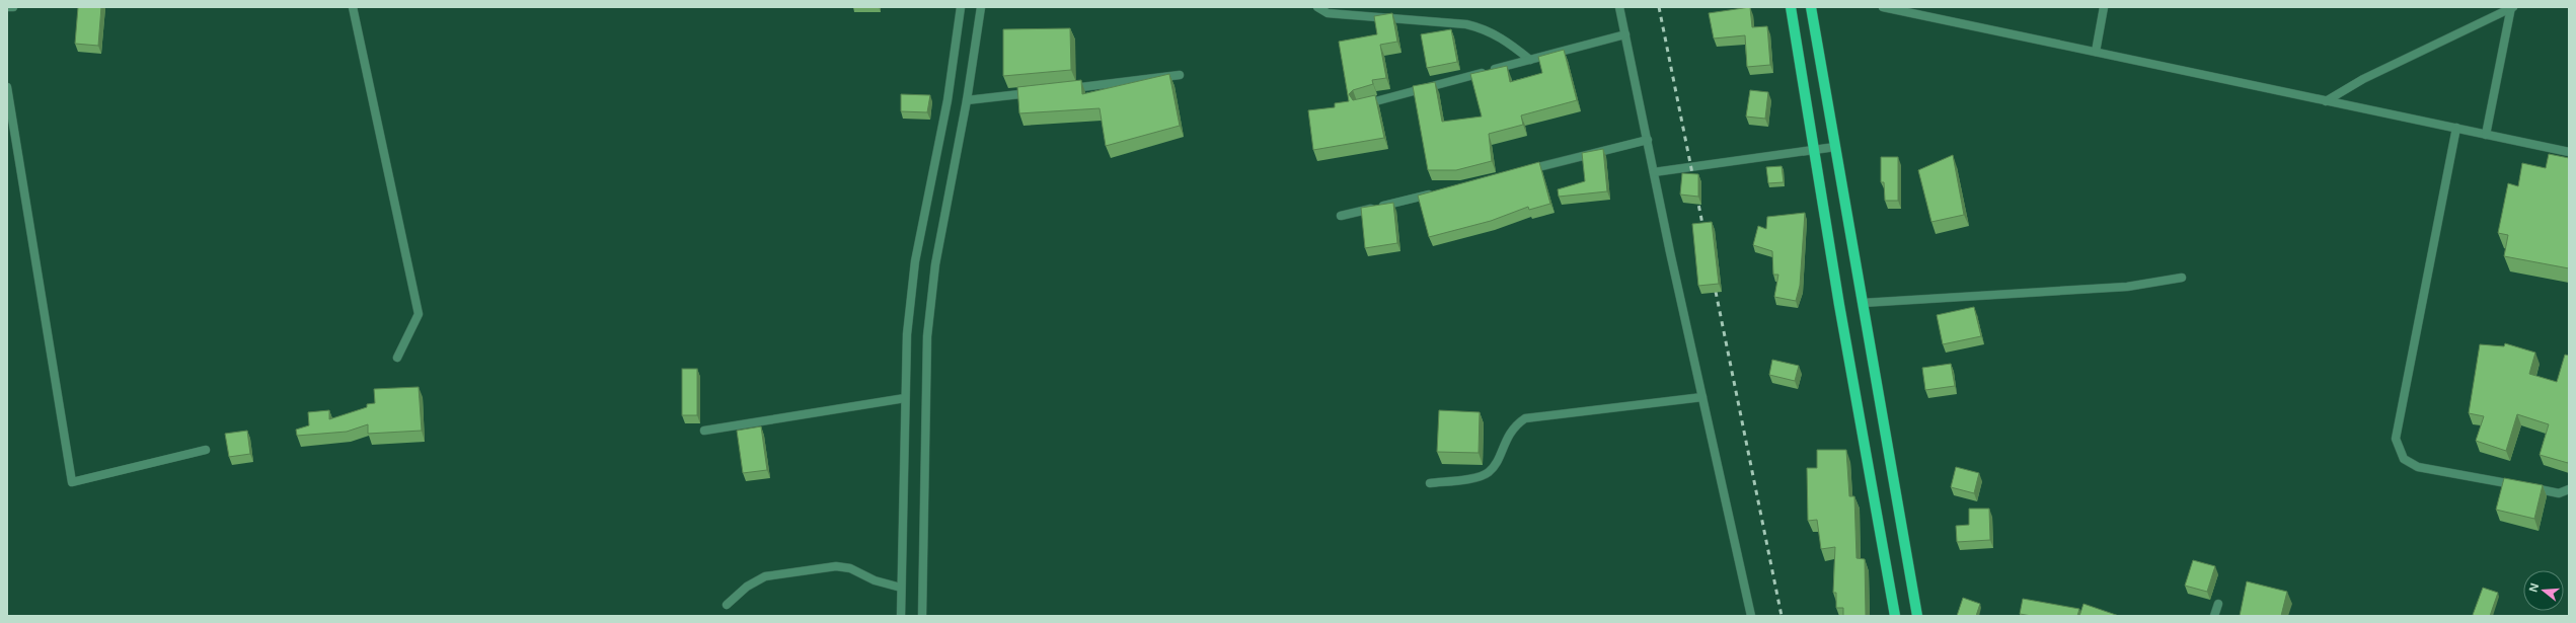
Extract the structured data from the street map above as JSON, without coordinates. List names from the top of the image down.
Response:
{
  "north": "left"
}
